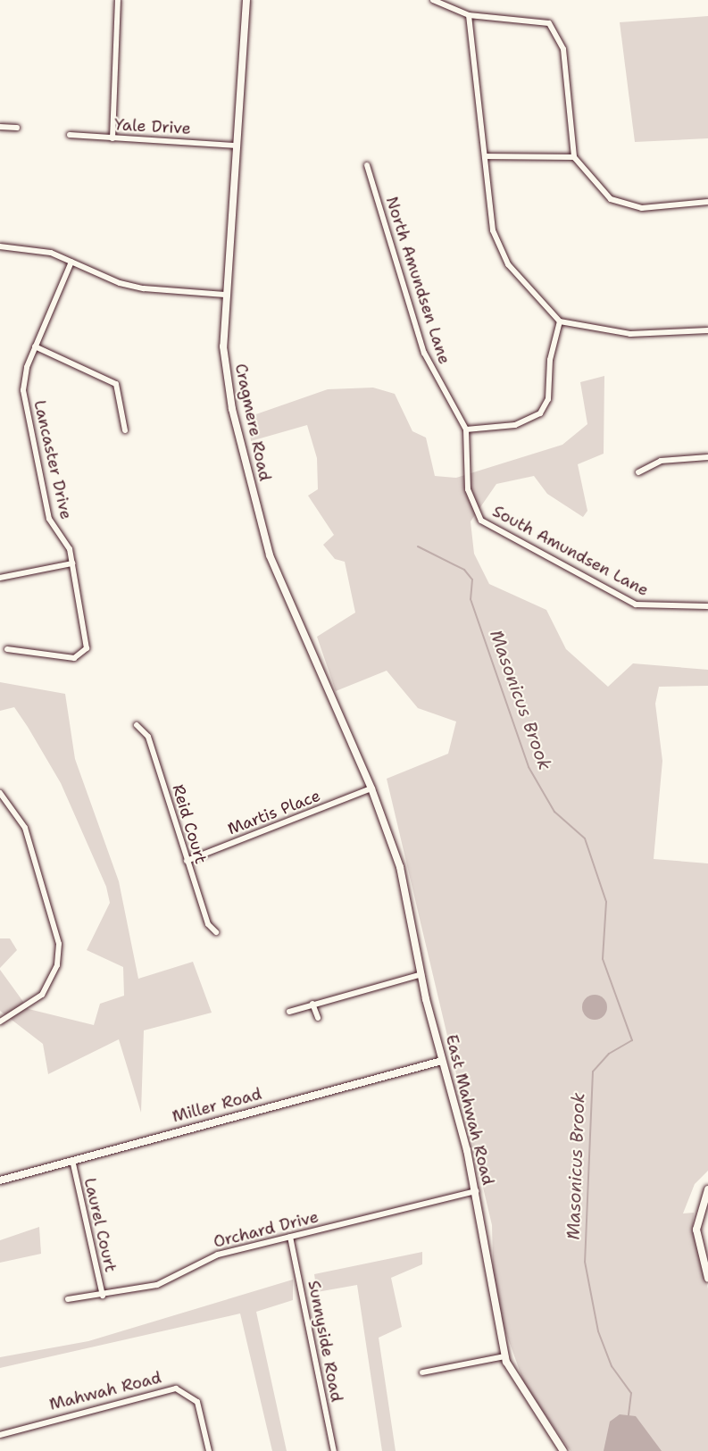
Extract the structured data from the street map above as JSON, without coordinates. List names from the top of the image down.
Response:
{
  "streets": {
    "street": [
      "Yale Drive",
      "North Amundsen Lane",
      "Cragmere Road",
      "Lancaster Drive",
      "South Amundsen Lane",
      "Martis Place",
      "Reid Court",
      "Miller Road",
      "East Mahwah Road",
      "Laurel Court",
      "Orchard Drive",
      "Sunnyside Road",
      "Mahwah Road"
    ]
  },
  "crossings": [
    ["Yale Drive", "Cragmere Road"],
    ["North Amundsen Lane", "South Amundsen Lane"],
    ["Cragmere Road", "East Mahwah Road"],
    ["Martis Place", "Reid Court"],
    ["Martis Place", "East Mahwah Road"],
    ["Miller Road", "East Mahwah Road"],
    ["Miller Road", "Laurel Court"],
    ["East Mahwah Road", "Orchard Drive"],
    ["Laurel Court", "Orchard Drive"],
    ["Orchard Drive", "Sunnyside Road"]
  ],
  "water": ["Masonicus Brook"]
}
